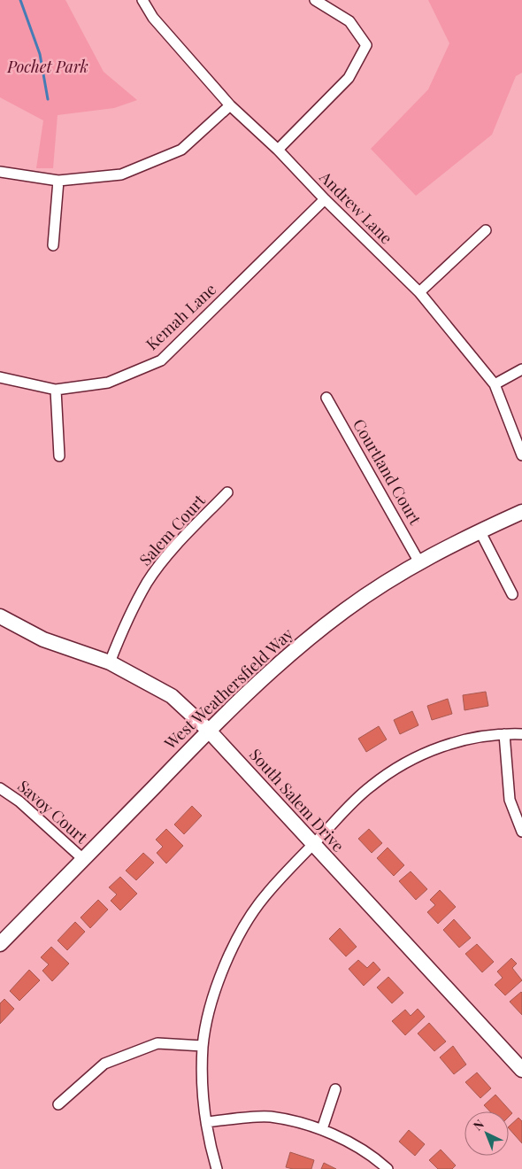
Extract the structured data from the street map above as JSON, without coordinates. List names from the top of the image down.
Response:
{
  "streets": {
    "street": [
      "Andrew Lane",
      "Kemah Lane",
      "Courtland Court",
      "Salem Court",
      "West Weathersfield Way",
      "South Salem Drive",
      "Savoy Court"
    ]
  },
  "crossings": [
    ["Andrew Lane", "Kemah Lane"],
    ["Courtland Court", "West Weathersfield Way"],
    ["Salem Court", "South Salem Drive"],
    ["West Weathersfield Way", "South Salem Drive"],
    ["West Weathersfield Way", "Savoy Court"]
  ],
  "parks": ["Pochet Park"],
  "north": "top left"
}
